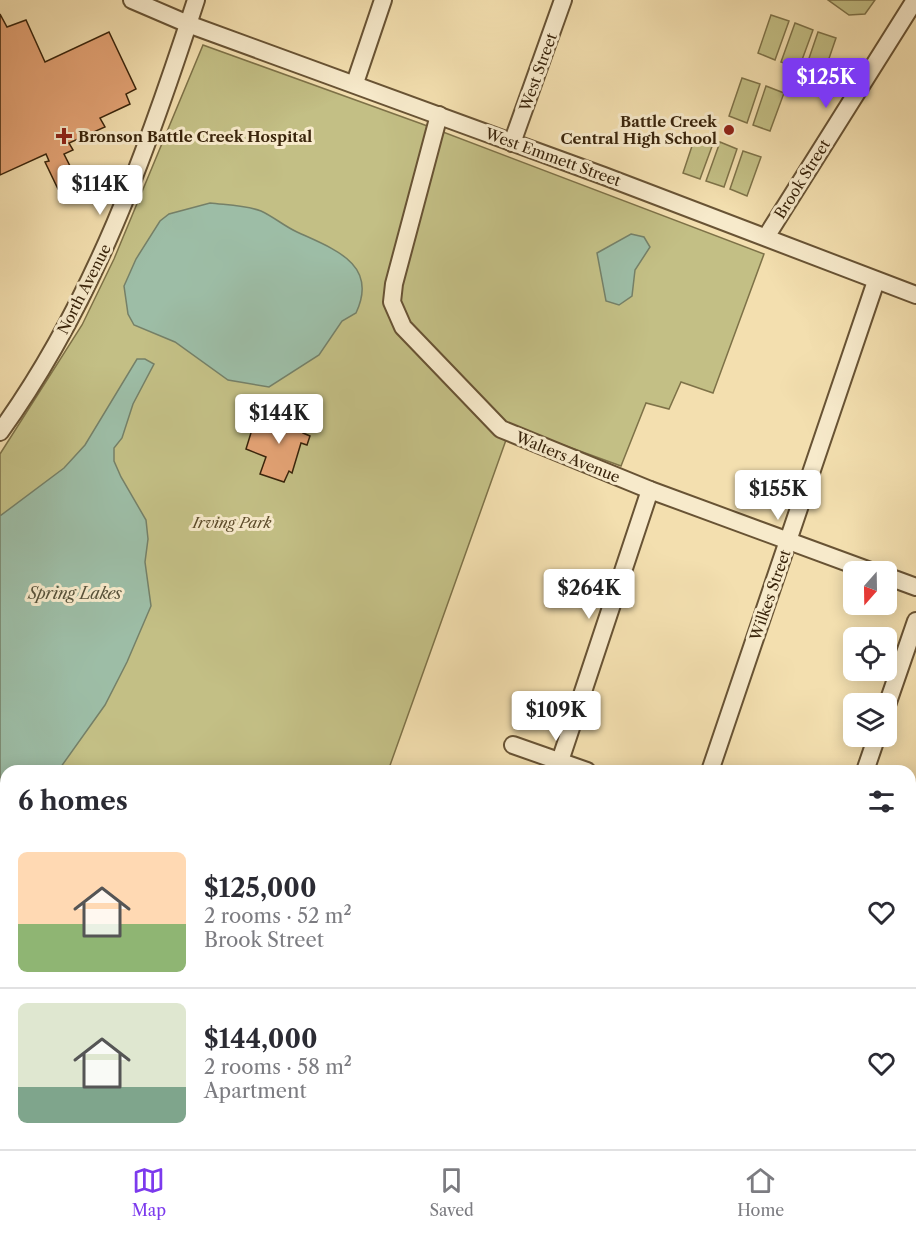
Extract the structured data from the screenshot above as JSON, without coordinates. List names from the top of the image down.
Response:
{
  "streets": {
    "street": [
      "West Street",
      "West Emmett Street",
      "Brook Street",
      "North Avenue",
      "Walters Avenue",
      "Wilkes Street"
    ]
  },
  "crossings": [
    ["West Street", "West Emmett Street"],
    ["West Emmett Street", "Brook Street"],
    ["West Emmett Street", "North Avenue"],
    ["West Emmett Street", "Walters Avenue"],
    ["West Emmett Street", "Wilkes Street"],
    ["Walters Avenue", "Wilkes Street"]
  ],
  "water": ["Spring Lakes"],
  "parks": ["Irving Park"],
  "places": {
    "other": ["Battle Creek Central High School"],
    "health": ["Bronson Battle Creek Hospital"]
  },
  "north": "bottom",
  "page": {
    "price": [
      "$125K",
      "$114K",
      "$144K",
      "$155K",
      "$264K",
      "$109K"
    ],
    "heading": "6 homes",
    "list": [
      {
        "name": "$125,000",
        "note": "2 rooms · 52 m² · Brook Street"
      },
      {
        "name": "$144,000",
        "note": "2 rooms · 58 m² · Apartment"
      }
    ],
    "tabs": ["Map", "Saved", "Home"]
  }
}
